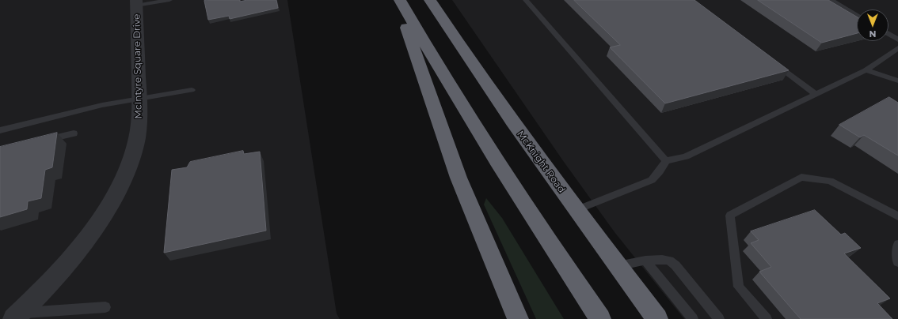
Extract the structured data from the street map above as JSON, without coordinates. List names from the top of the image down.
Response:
{
  "streets": {
    "highway": ["McKnight Road"],
    "street": ["McIntyre Square Drive"]
  },
  "north": "bottom"
}
